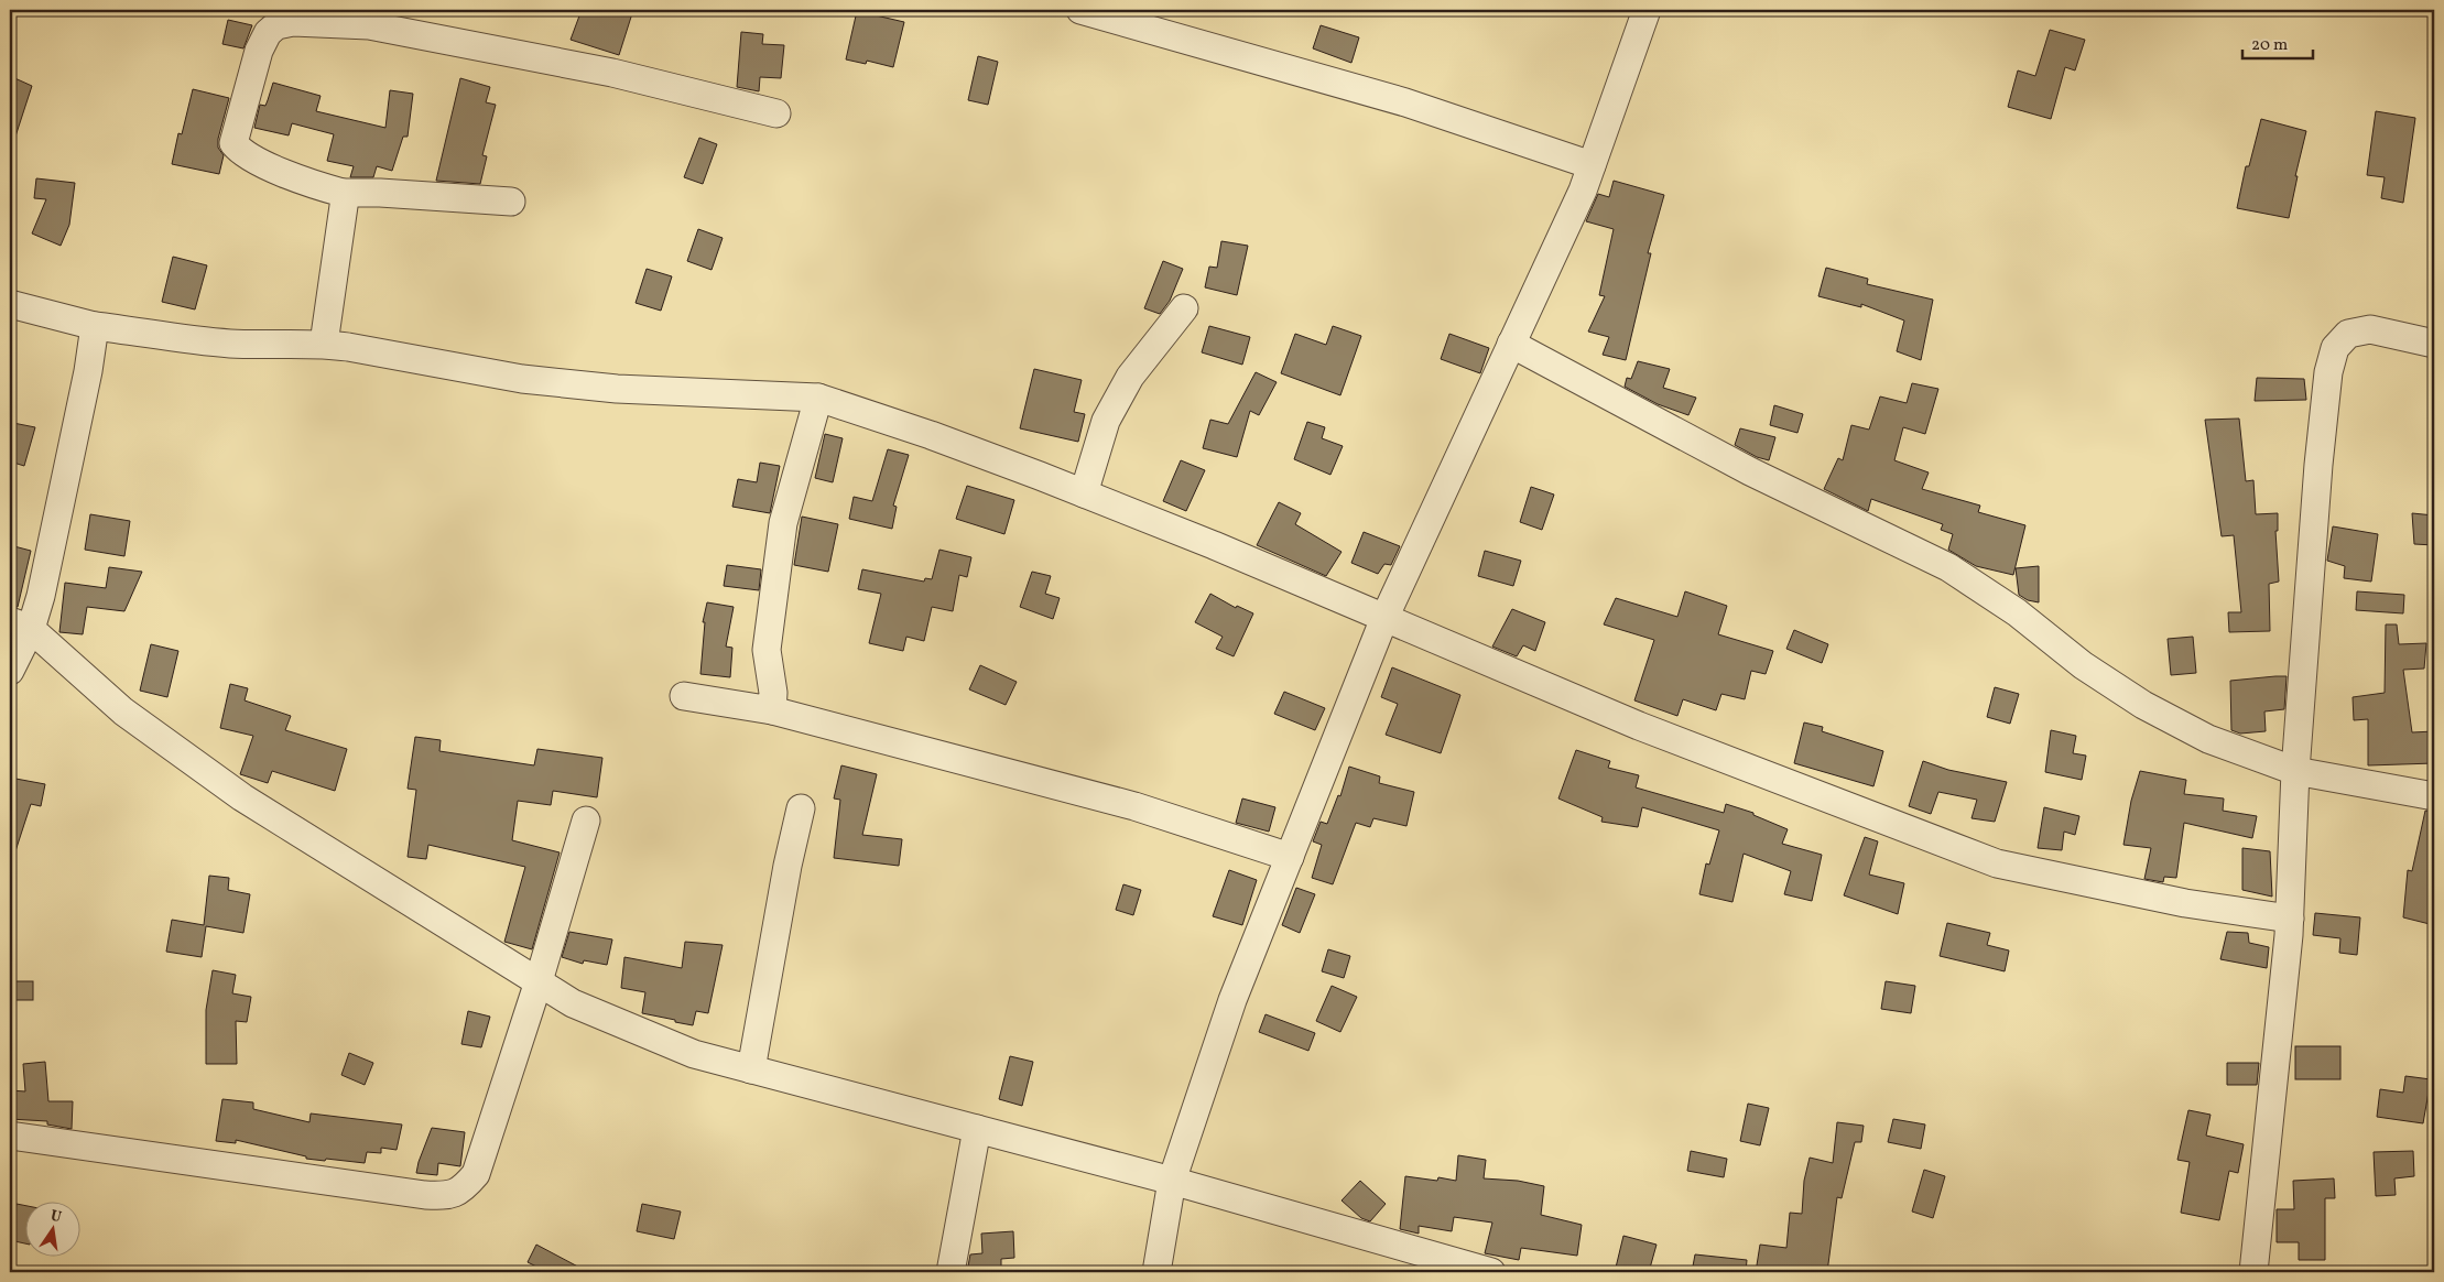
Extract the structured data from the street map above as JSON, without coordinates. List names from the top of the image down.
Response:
{
  "scale_bar": "20 m",
  "north": "top"
}
